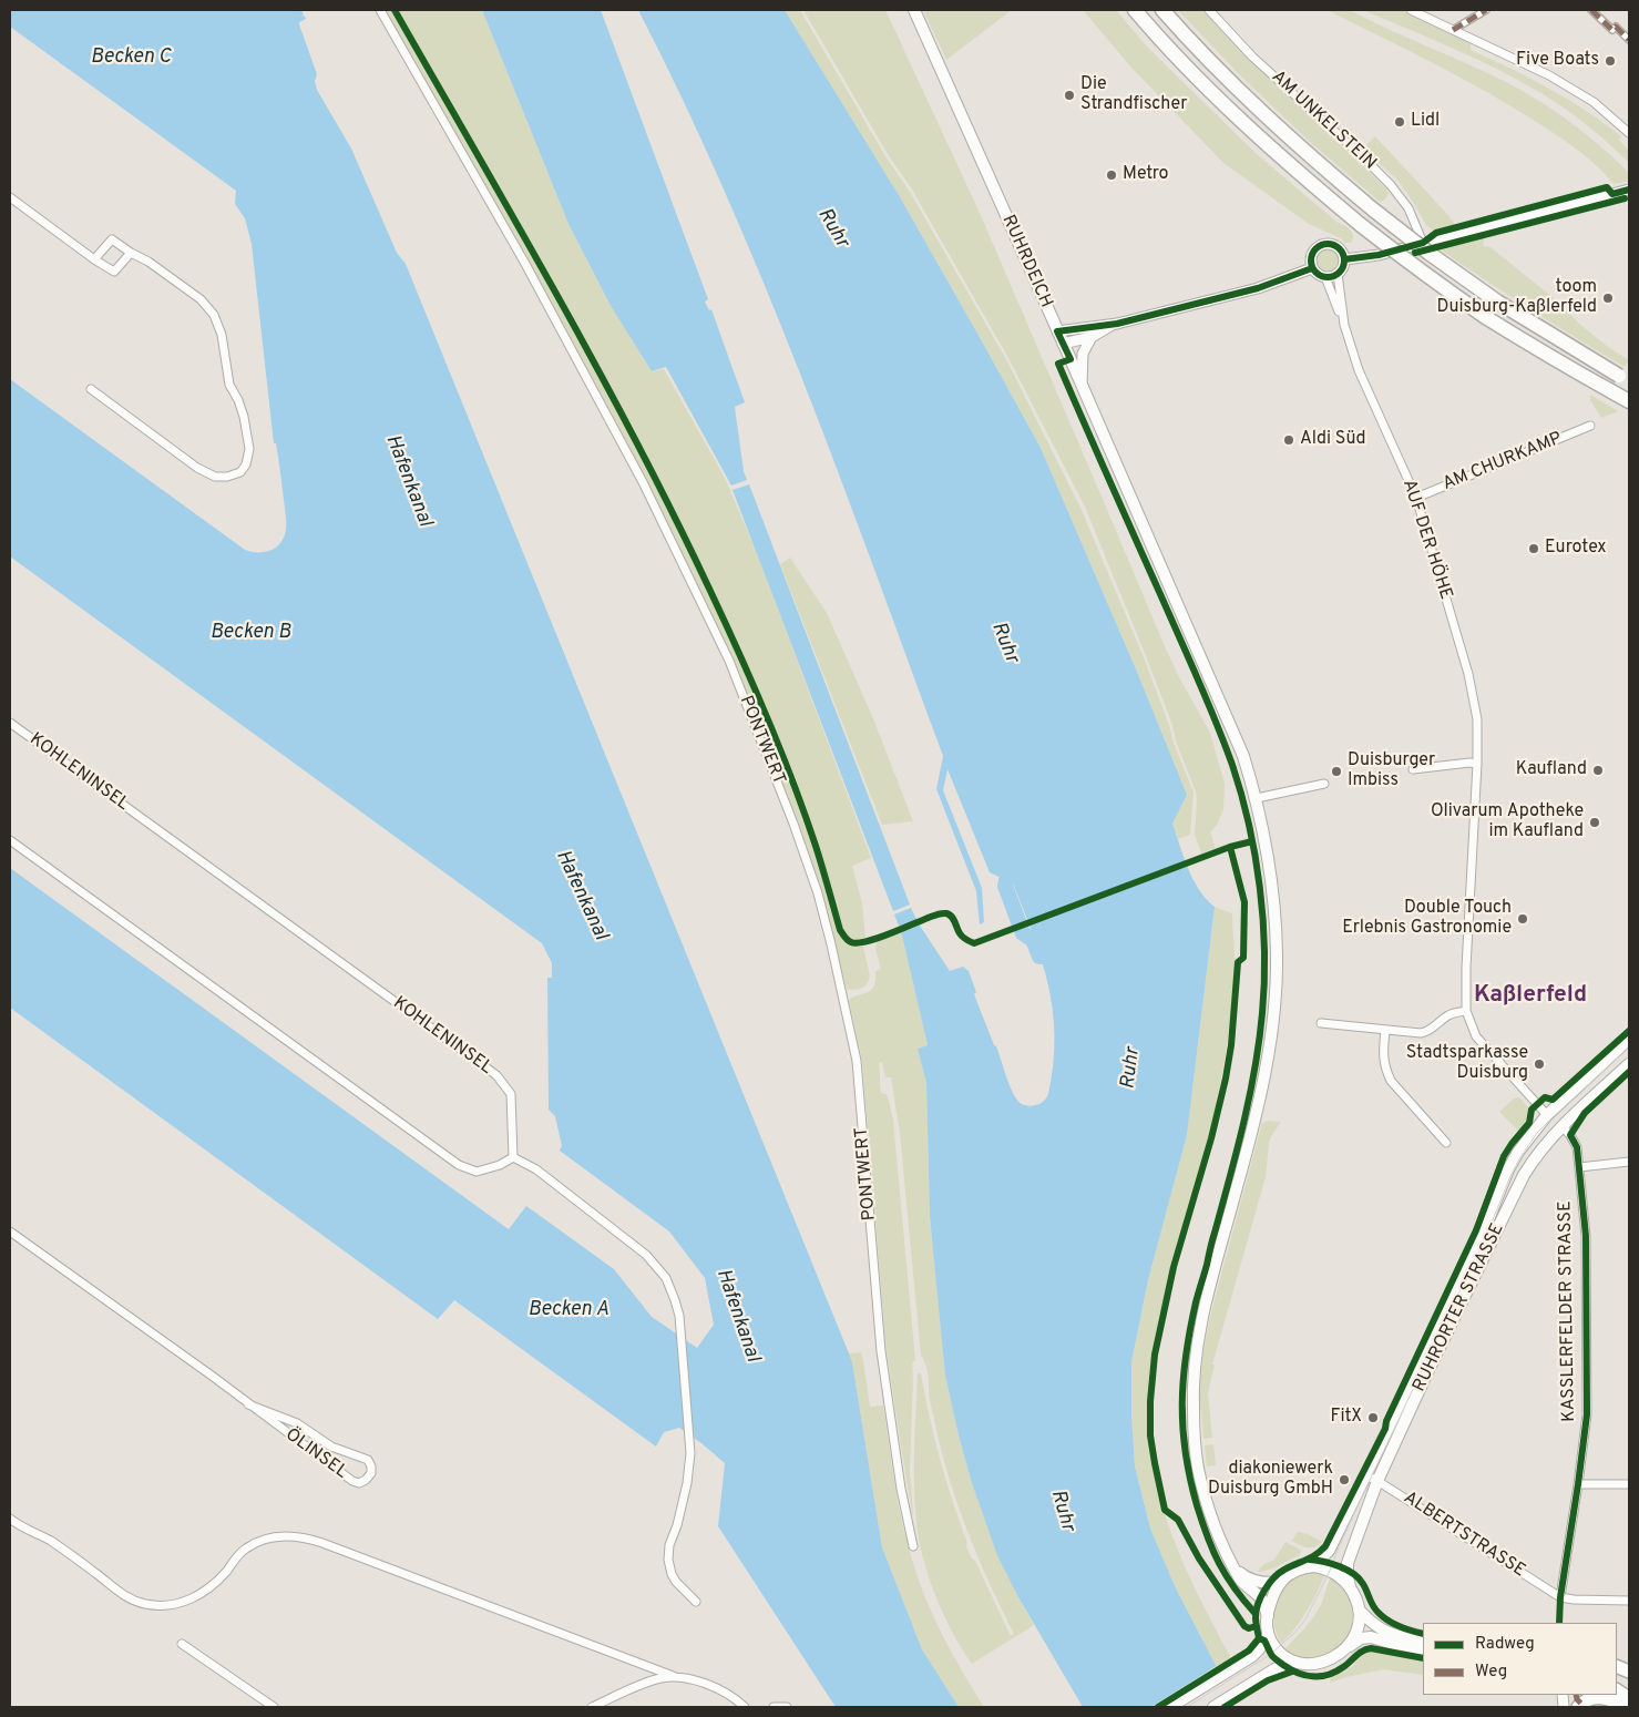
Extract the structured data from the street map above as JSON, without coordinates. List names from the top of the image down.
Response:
{
  "streets": {
    "main road": ["RUHRDEICH", "RUHRORTER STRASSE"],
    "street": [
      "AM UNKELSTEIN",
      "AM CHURKAMP",
      "AUF DER HÖHE",
      "PONTWERT",
      "KOHLENINSEL",
      "KASSLERFELDER STRASSE",
      "ÖLINSEL",
      "ALBERTSTRASSE"
    ]
  },
  "crossings": [
    ["RUHRDEICH", "RUHRORTER STRASSE"],
    ["AM CHURKAMP", "AUF DER HÖHE"],
    ["AUF DER HÖHE", "RUHRORTER STRASSE"],
    ["RUHRORTER STRASSE", "KASSLERFELDER STRASSE"],
    ["RUHRORTER STRASSE", "ALBERTSTRASSE"],
    ["KASSLERFELDER STRASSE", "ALBERTSTRASSE"]
  ],
  "districts": ["Kaßlerfeld"],
  "water": [
    "Becken C",
    "Ruhr",
    "Hafenkanal",
    "Becken B",
    "Becken A"
  ],
  "places": [
    "Five Boats",
    "Die Strandfischer",
    "Lidl",
    "Metro",
    "toom Duisburg-Kaßlerfeld",
    "Aldi Süd",
    "Eurotex",
    "Kaufland",
    "Duisburger Imbiss",
    "Olivarum Apotheke im Kaufland",
    "Double Touch Erlebnis Gastronomie",
    "Stadtsparkasse Duisburg",
    "FitX",
    "diakoniewerk Duisburg GmbH"
  ],
  "legend": ["Radweg", "Weg"]
}
